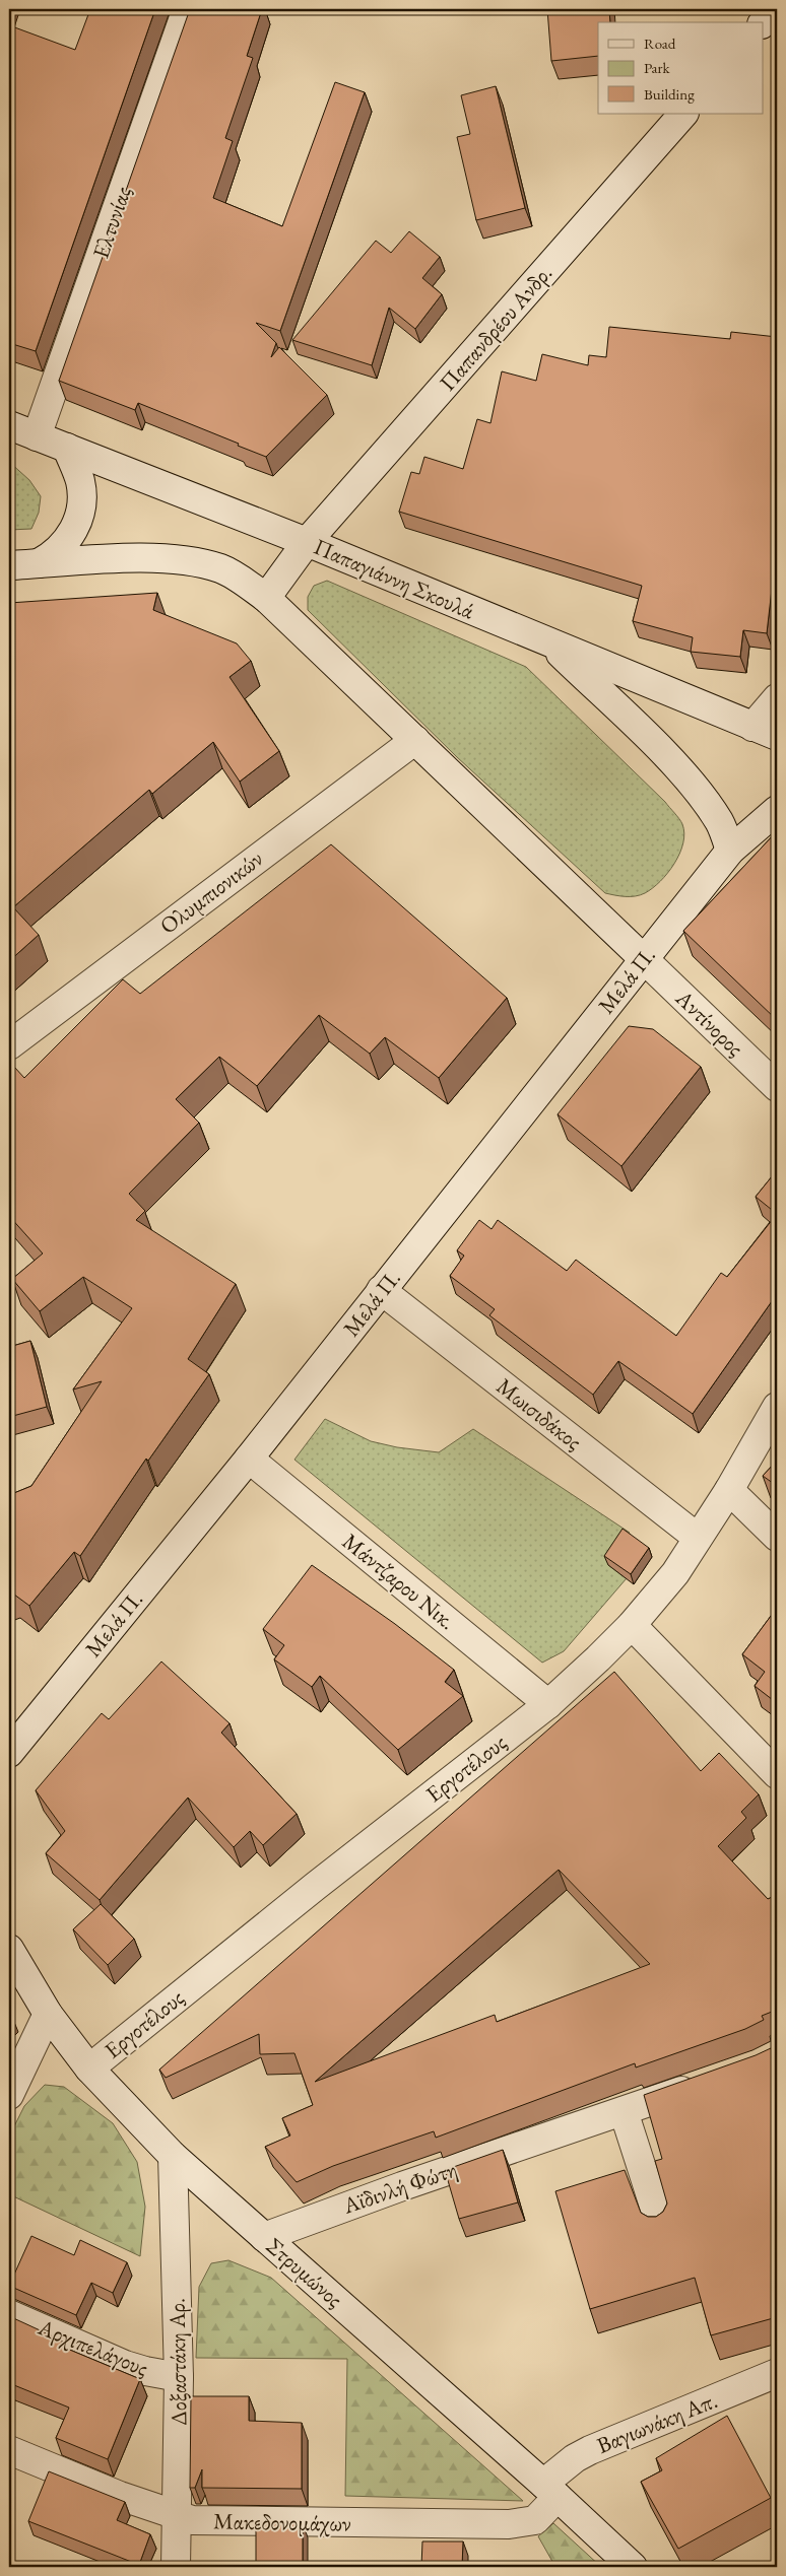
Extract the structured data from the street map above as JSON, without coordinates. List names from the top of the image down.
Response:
{
  "streets": {
    "street": [
      "Ελτυνίας",
      "Παπανδρέου Ανδρ.",
      "Παπαγιάννη Σκουλά",
      "Ολυμπιονικών",
      "Μελά Π.",
      "Αντίνορος",
      "Μωισιδάκος",
      "Μάντζαρου Νικ.",
      "Εργοτέλους",
      "Αϊδινλή Φώτη",
      "Στρυμώνος",
      "Αρχιπελάγους",
      "Δοξαστάκη Αρ.",
      "Βαγιωνάκη Απ.",
      "Μακεδονομάχων"
    ]
  },
  "crossings": [
    ["Ελτυνίας", "Παπαγιάννη Σκουλά"],
    ["Παπανδρέου Ανδρ.", "Παπαγιάννη Σκουλά"],
    ["Παπανδρέου Ανδρ.", "Αντίνορος"],
    ["Ολυμπιονικών", "Αντίνορος"],
    ["Μελά Π.", "Αντίνορος"],
    ["Μελά Π.", "Μωισιδάκος"],
    ["Μελά Π.", "Μάντζαρου Νικ."],
    ["Μωισιδάκος", "Εργοτέλους"],
    ["Μάντζαρου Νικ.", "Εργοτέλους"],
    ["Εργοτέλους", "Στρυμώνος"],
    ["Αϊδινλή Φώτη", "Στρυμώνος"],
    ["Στρυμώνος", "Δοξαστάκη Αρ."],
    ["Στρυμώνος", "Βαγιωνάκη Απ."],
    ["Στρυμώνος", "Μακεδονομάχων"],
    ["Αρχιπελάγους", "Δοξαστάκη Αρ."],
    ["Δοξαστάκη Αρ.", "Μακεδονομάχων"],
    ["Βαγιωνάκη Απ.", "Μακεδονομάχων"]
  ],
  "legend": ["Road", "Park", "Building"]
}
